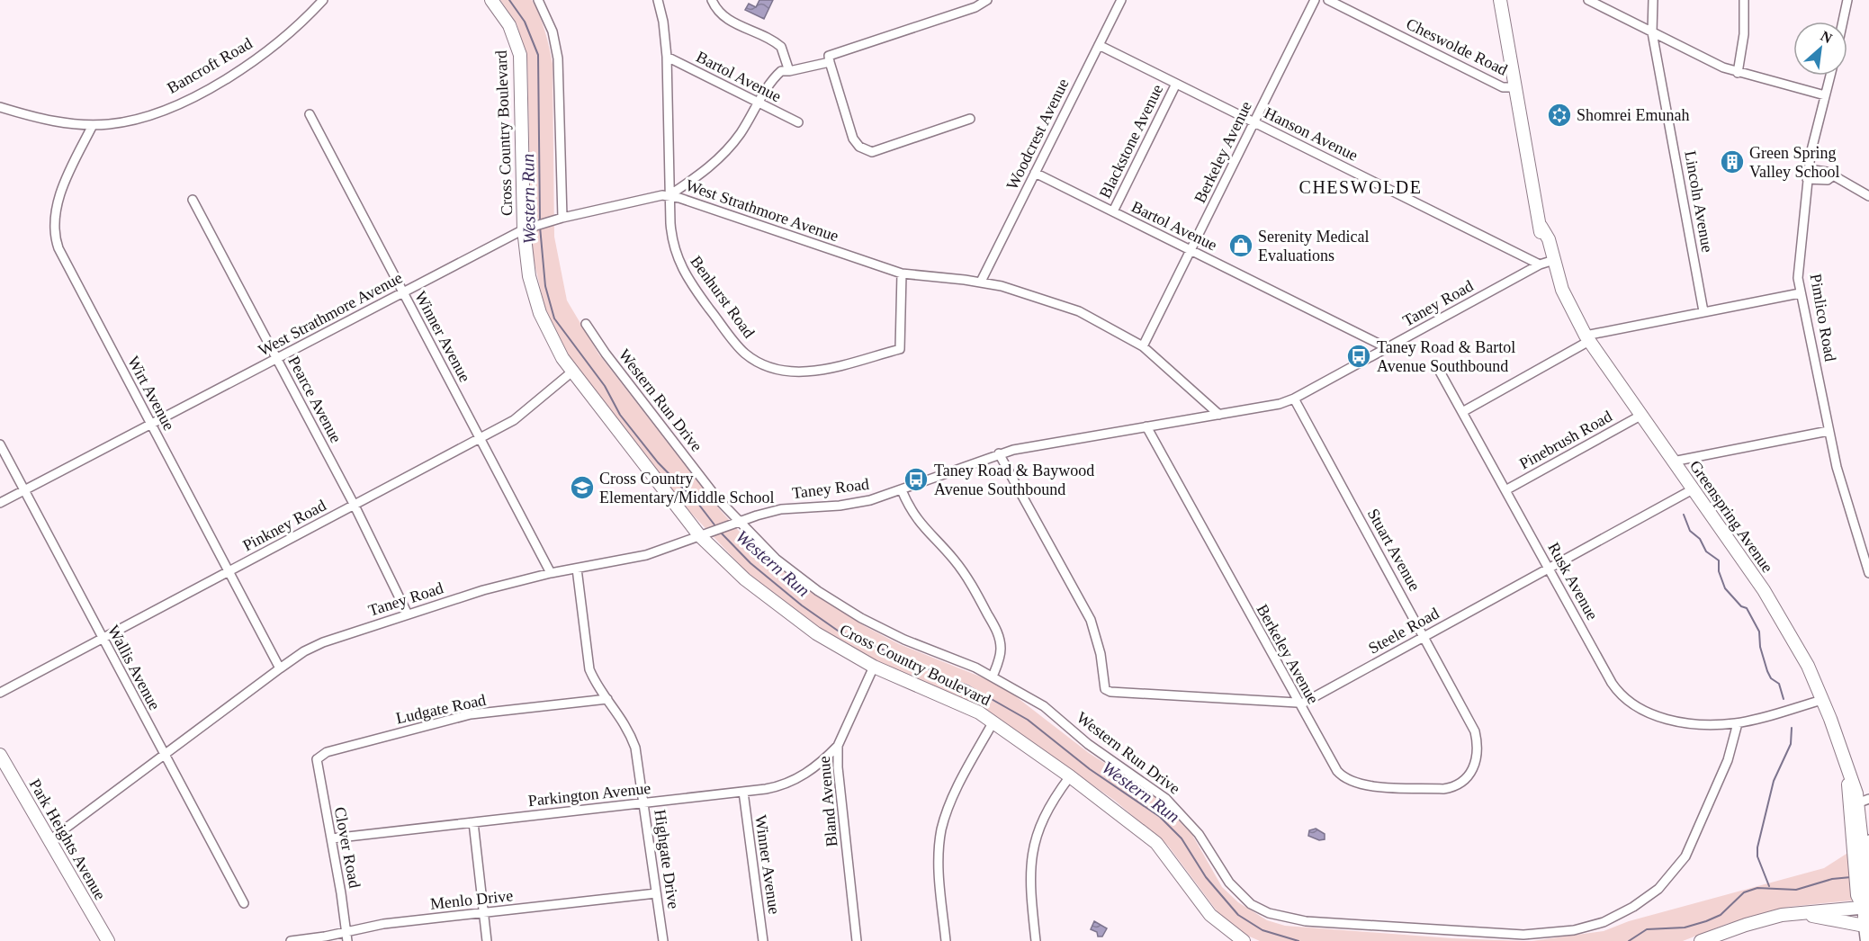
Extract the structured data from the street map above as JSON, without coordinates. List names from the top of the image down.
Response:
{
  "streets": {
    "main road": ["Cross Country Boulevard", "Greenspring Avenue", "Park Heights Avenue"],
    "street": [
      "Cheswolde Road",
      "Bancroft Road",
      "Bartol Avenue",
      "Woodcrest Avenue",
      "Hanson Avenue",
      "Blackstone Avenue",
      "Berkeley Avenue",
      "Lincoln Avenue",
      "West Strathmore Avenue",
      "Benhurst Road",
      "Taney Road",
      "Pimlico Road",
      "Winner Avenue",
      "Wirt Avenue",
      "Pearce Avenue",
      "Western Run Drive",
      "Pinebrush Road",
      "Pinkney Road",
      "Stuart Avenue",
      "Rusk Avenue",
      "Steele Road",
      "Wallis Avenue",
      "Ludgate Road",
      "Parkington Avenue",
      "Bland Avenue",
      "Clover Road",
      "Highgate Drive",
      "Menlo Drive"
    ]
  },
  "crossings": [
    ["Cheswolde Road", "Greenspring Avenue"],
    ["Bancroft Road", "Wirt Avenue"],
    ["Bartol Avenue", "Woodcrest Avenue"],
    ["Bartol Avenue", "Blackstone Avenue"],
    ["Bartol Avenue", "Berkeley Avenue"],
    ["Bartol Avenue", "Benhurst Road"],
    ["Bartol Avenue", "Taney Road"],
    ["Cross Country Boulevard", "West Strathmore Avenue"],
    ["Cross Country Boulevard", "Taney Road"],
    ["Cross Country Boulevard", "Pinkney Road"],
    ["Cross Country Boulevard", "Bland Avenue"],
    ["Woodcrest Avenue", "Hanson Avenue"],
    ["Woodcrest Avenue", "West Strathmore Avenue"],
    ["Hanson Avenue", "Blackstone Avenue"],
    ["Hanson Avenue", "Berkeley Avenue"],
    ["Hanson Avenue", "Taney Road"],
    ["Hanson Avenue", "Greenspring Avenue"],
    ["Berkeley Avenue", "West Strathmore Avenue"],
    ["Berkeley Avenue", "Taney Road"],
    ["Berkeley Avenue", "Stuart Avenue"],
    ["Berkeley Avenue", "Steele Road"],
    ["West Strathmore Avenue", "Benhurst Road"],
    ["West Strathmore Avenue", "Taney Road"],
    ["West Strathmore Avenue", "Winner Avenue"],
    ["West Strathmore Avenue", "Wirt Avenue"],
    ["West Strathmore Avenue", "Pearce Avenue"],
    ["West Strathmore Avenue", "Wallis Avenue"],
    ["Taney Road", "Winner Avenue"],
    ["Taney Road", "Wirt Avenue"],
    ["Taney Road", "Pearce Avenue"],
    ["Taney Road", "Western Run Drive"],
    ["Taney Road", "Greenspring Avenue"],
    ["Taney Road", "Stuart Avenue"],
    ["Taney Road", "Steele Road"],
    ["Taney Road", "Wallis Avenue"],
    ["Taney Road", "Park Heights Avenue"],
    ["Taney Road", "Highgate Drive"],
    ["Winner Avenue", "Pinkney Road"],
    ["Winner Avenue", "Parkington Avenue"],
    ["Wirt Avenue", "Pinkney Road"],
    ["Pearce Avenue", "Pinkney Road"],
    ["Western Run Drive", "Rusk Avenue"],
    ["Pinebrush Road", "Greenspring Avenue"],
    ["Pinebrush Road", "Rusk Avenue"],
    ["Greenspring Avenue", "Rusk Avenue"],
    ["Greenspring Avenue", "Steele Road"],
    ["Pinkney Road", "Wallis Avenue"],
    ["Stuart Avenue", "Steele Road"],
    ["Rusk Avenue", "Steele Road"],
    ["Ludgate Road", "Clover Road"],
    ["Ludgate Road", "Highgate Drive"],
    ["Parkington Avenue", "Bland Avenue"],
    ["Parkington Avenue", "Clover Road"],
    ["Parkington Avenue", "Highgate Drive"],
    ["Clover Road", "Menlo Drive"],
    ["Highgate Drive", "Menlo Drive"]
  ],
  "districts": ["CHESWOLDE"],
  "water": ["Western Run"],
  "places": {
    "synagogue": ["Shomrei Emunah"],
    "building": ["Green Spring Valley School"],
    "shop": ["Serenity Medical Evaluations"],
    "bus stop": ["Taney Road & Bartol Avenue Southbound", "Taney Road & Baywood Avenue Southbound"],
    "school or university": ["Cross Country Elementary/Middle School"]
  },
  "north": "top right"
}
